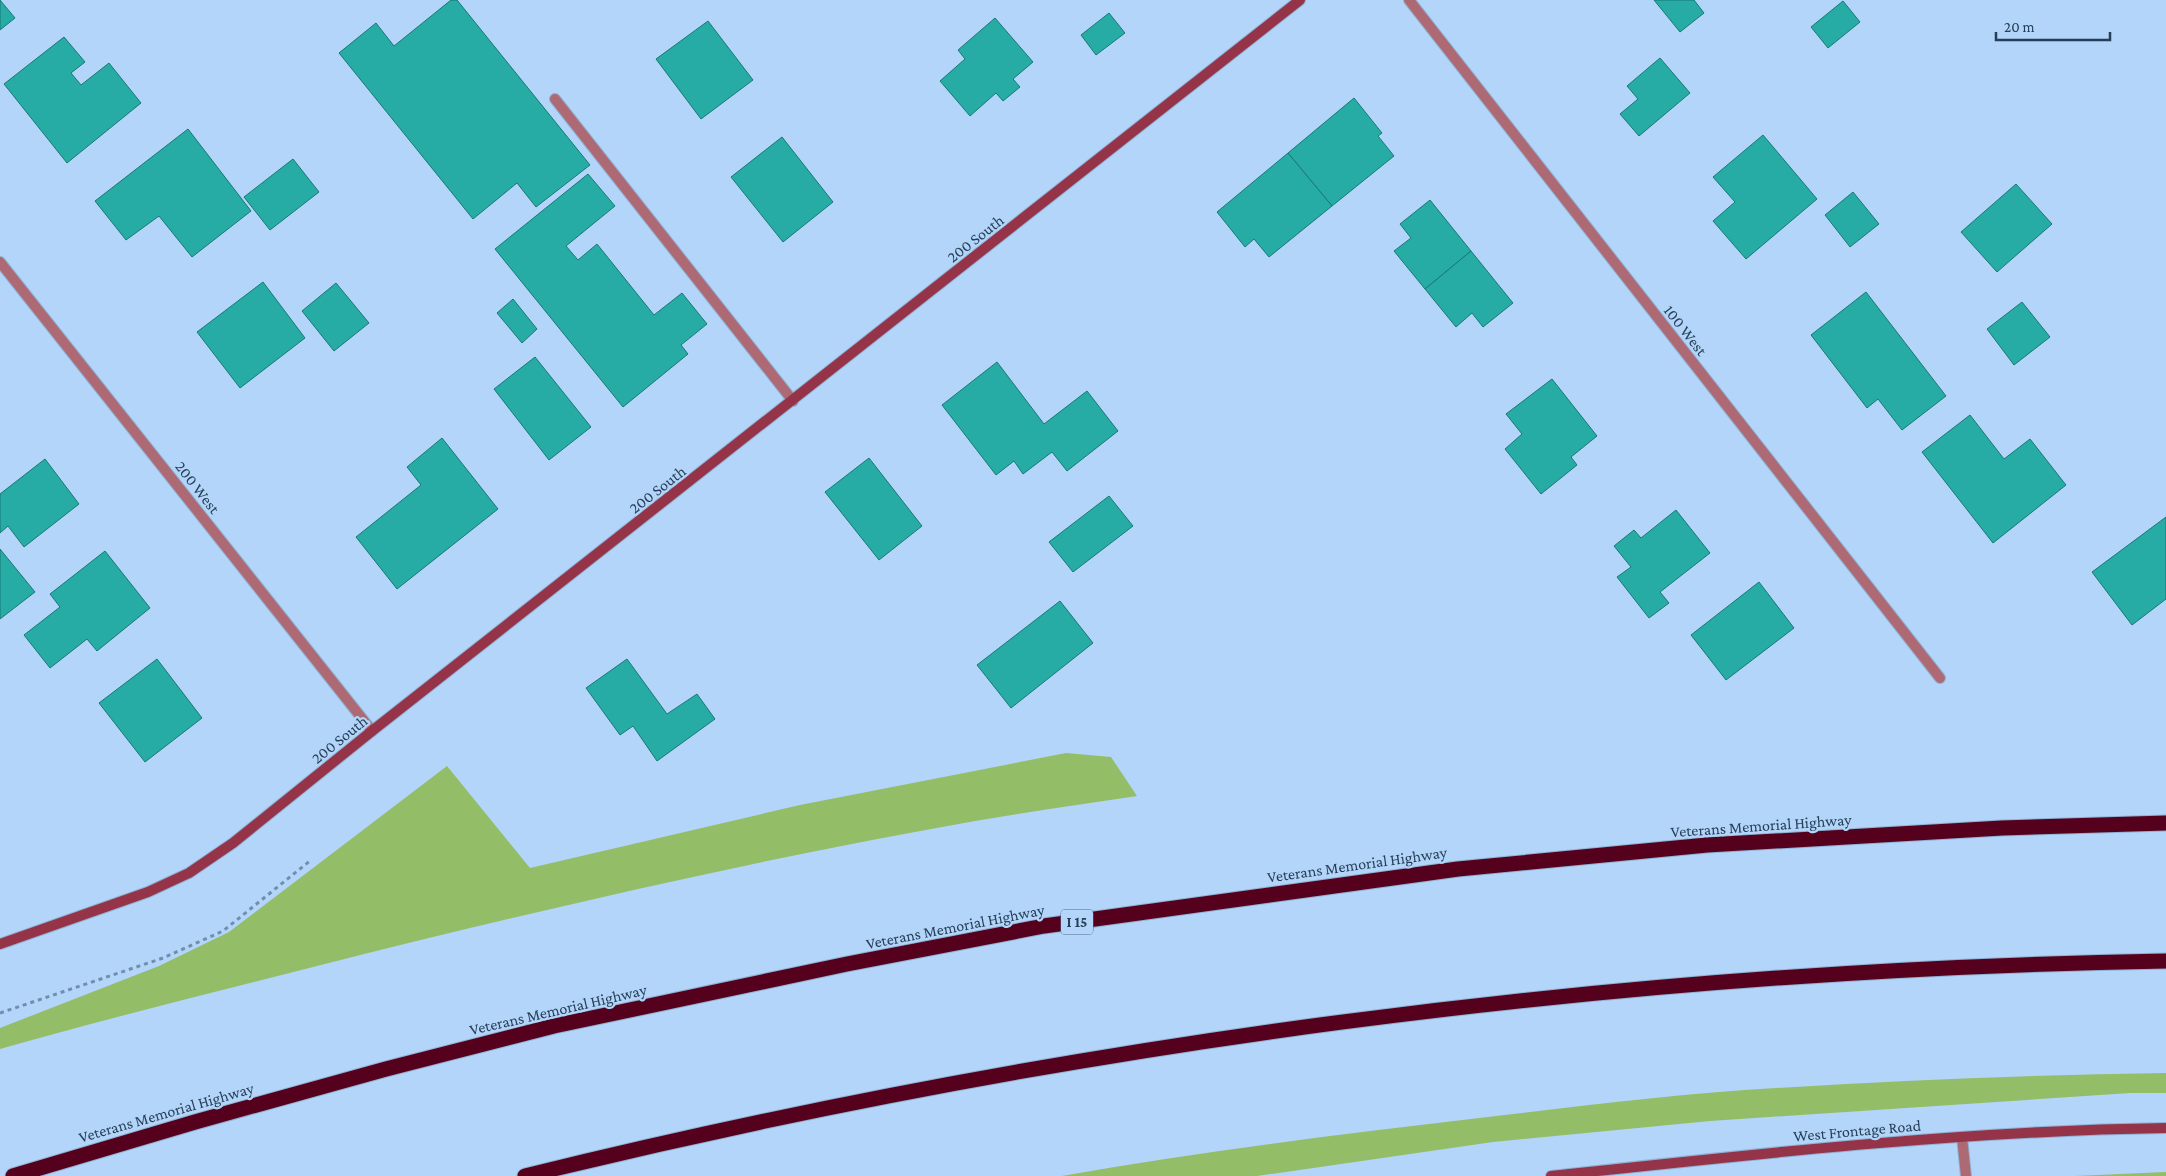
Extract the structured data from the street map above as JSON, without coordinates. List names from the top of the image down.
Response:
{
  "streets": {
    "highway": ["Veterans Memorial Highway", "I 15"],
    "street": [
      "200 South",
      "100 West",
      "200 West",
      "West Frontage Road"
    ]
  },
  "crossings": [
    ["200 South", "200 West"]
  ],
  "scale_bar": "20 m"
}
